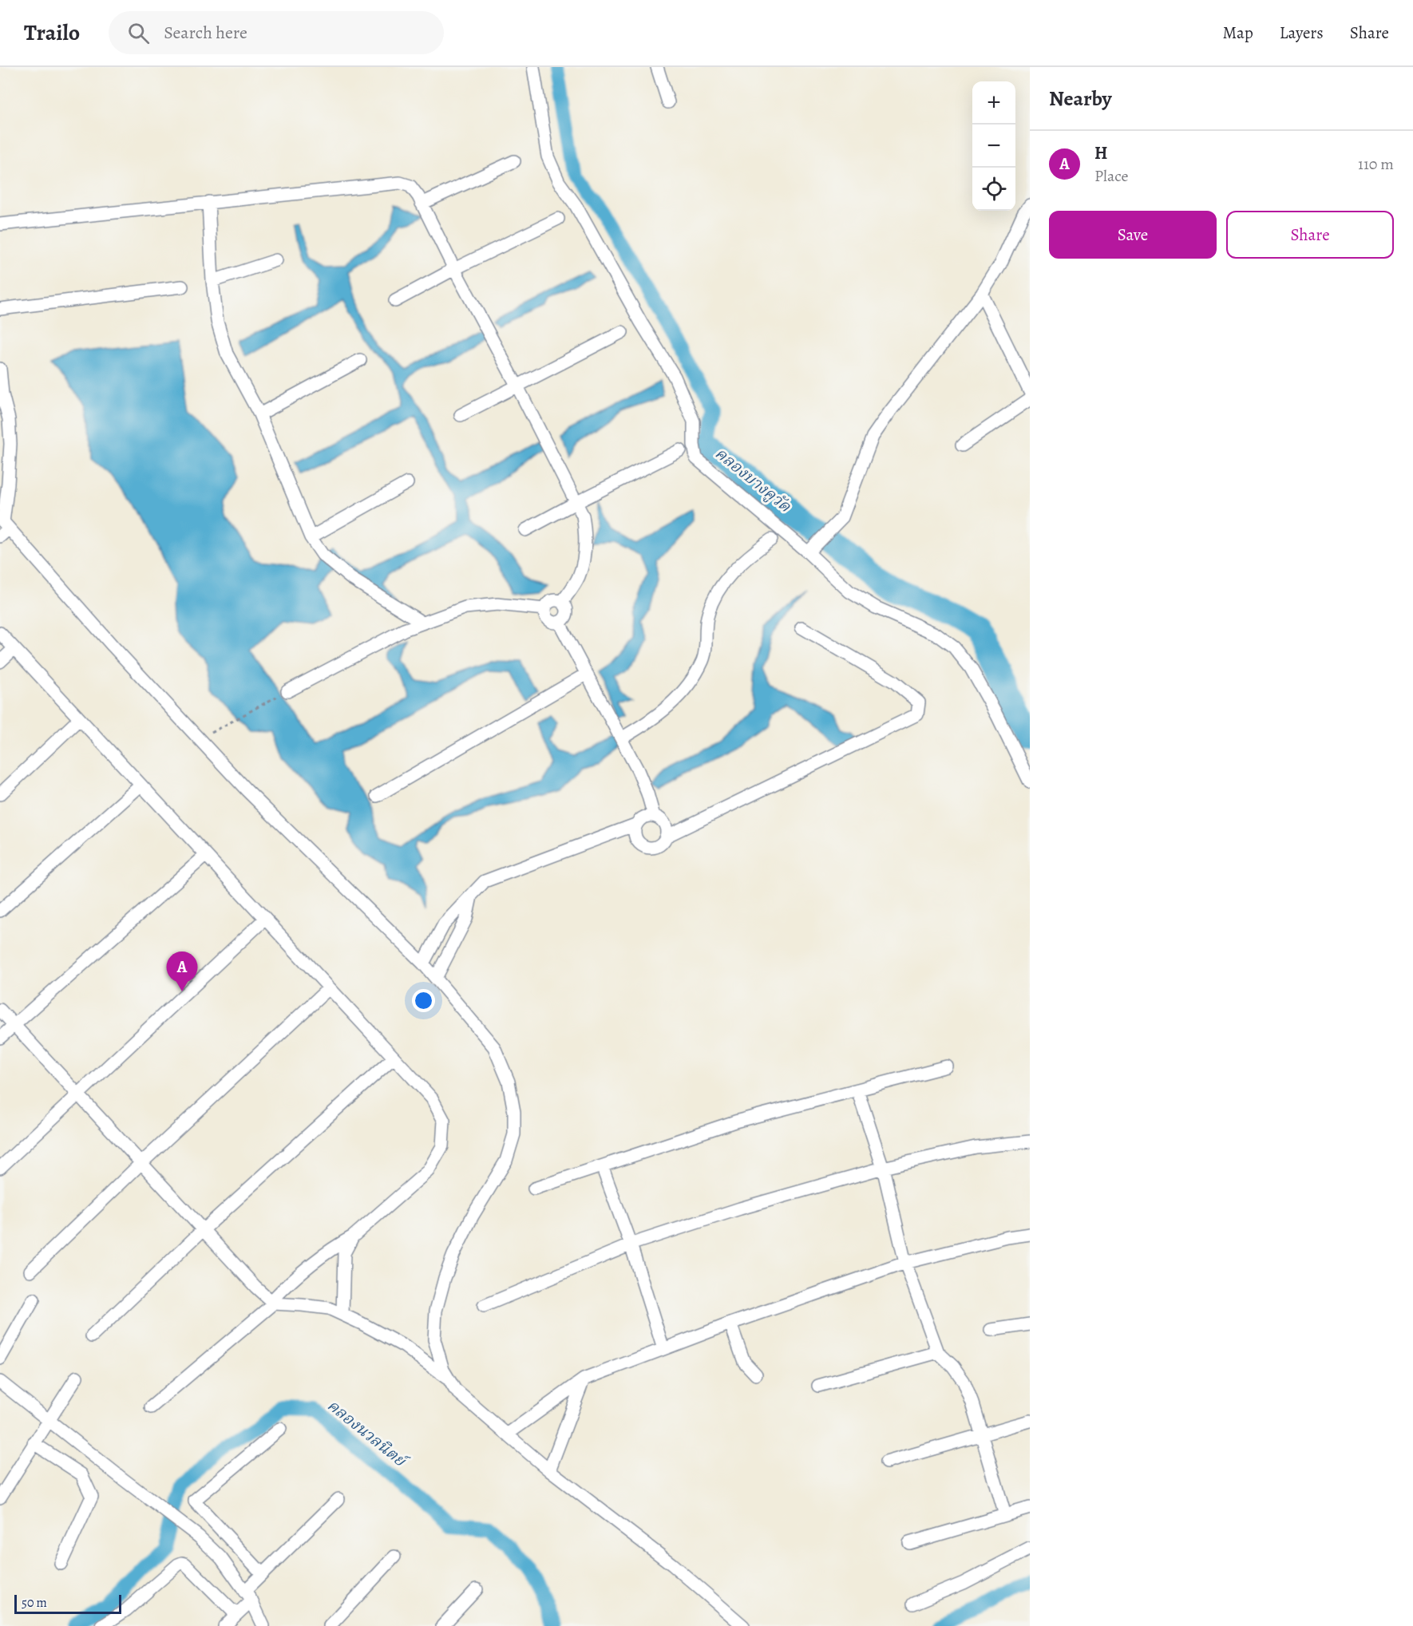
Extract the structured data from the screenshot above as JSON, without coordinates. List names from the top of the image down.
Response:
{
  "water": ["คลองบางคูวัด", "คลองนวลนิตย์"],
  "scale_bar": "50 m",
  "page": {
    "header": "Trailo",
    "search": "Search here",
    "nav": ["Map", "Layers", "Share"],
    "heading": "Nearby",
    "map_buttons": ["+", "−"],
    "list": [
      {
        "mark": "A",
        "name": "H",
        "note": "Place",
        "value": "110 m"
      }
    ],
    "buttons": ["Save", "Share"],
    "pins": "A",
    "scale": "50 m"
  }
}
